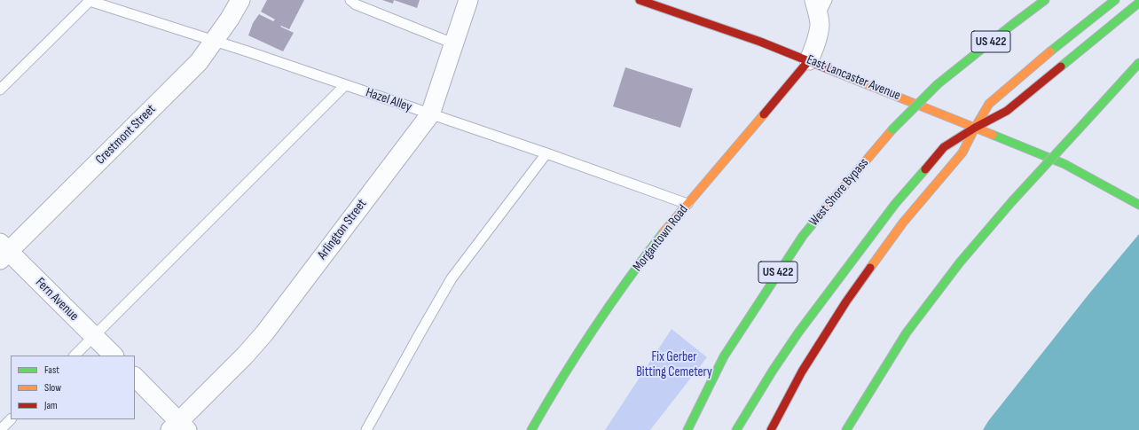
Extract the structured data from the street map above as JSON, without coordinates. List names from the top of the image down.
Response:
{
  "streets": {
    "main road": [
      "US 422",
      "East Lancaster Avenue",
      "West Shore Bypass",
      "Morgantown Road"
    ],
    "street": ["Crestmont Street", "Arlington Street", "Fern Avenue"],
    "lane": ["Hazel Alley"]
  },
  "crossings": [
    ["East Lancaster Avenue", "Morgantown Road"],
    ["Hazel Alley", "Crestmont Street"],
    ["Hazel Alley", "Arlington Street"],
    ["Hazel Alley", "Morgantown Road"],
    ["Crestmont Street", "Fern Avenue"]
  ],
  "parks": ["Fix Gerber Bitting Cemetery"],
  "legend": ["Fast", "Slow", "Jam"]
}
